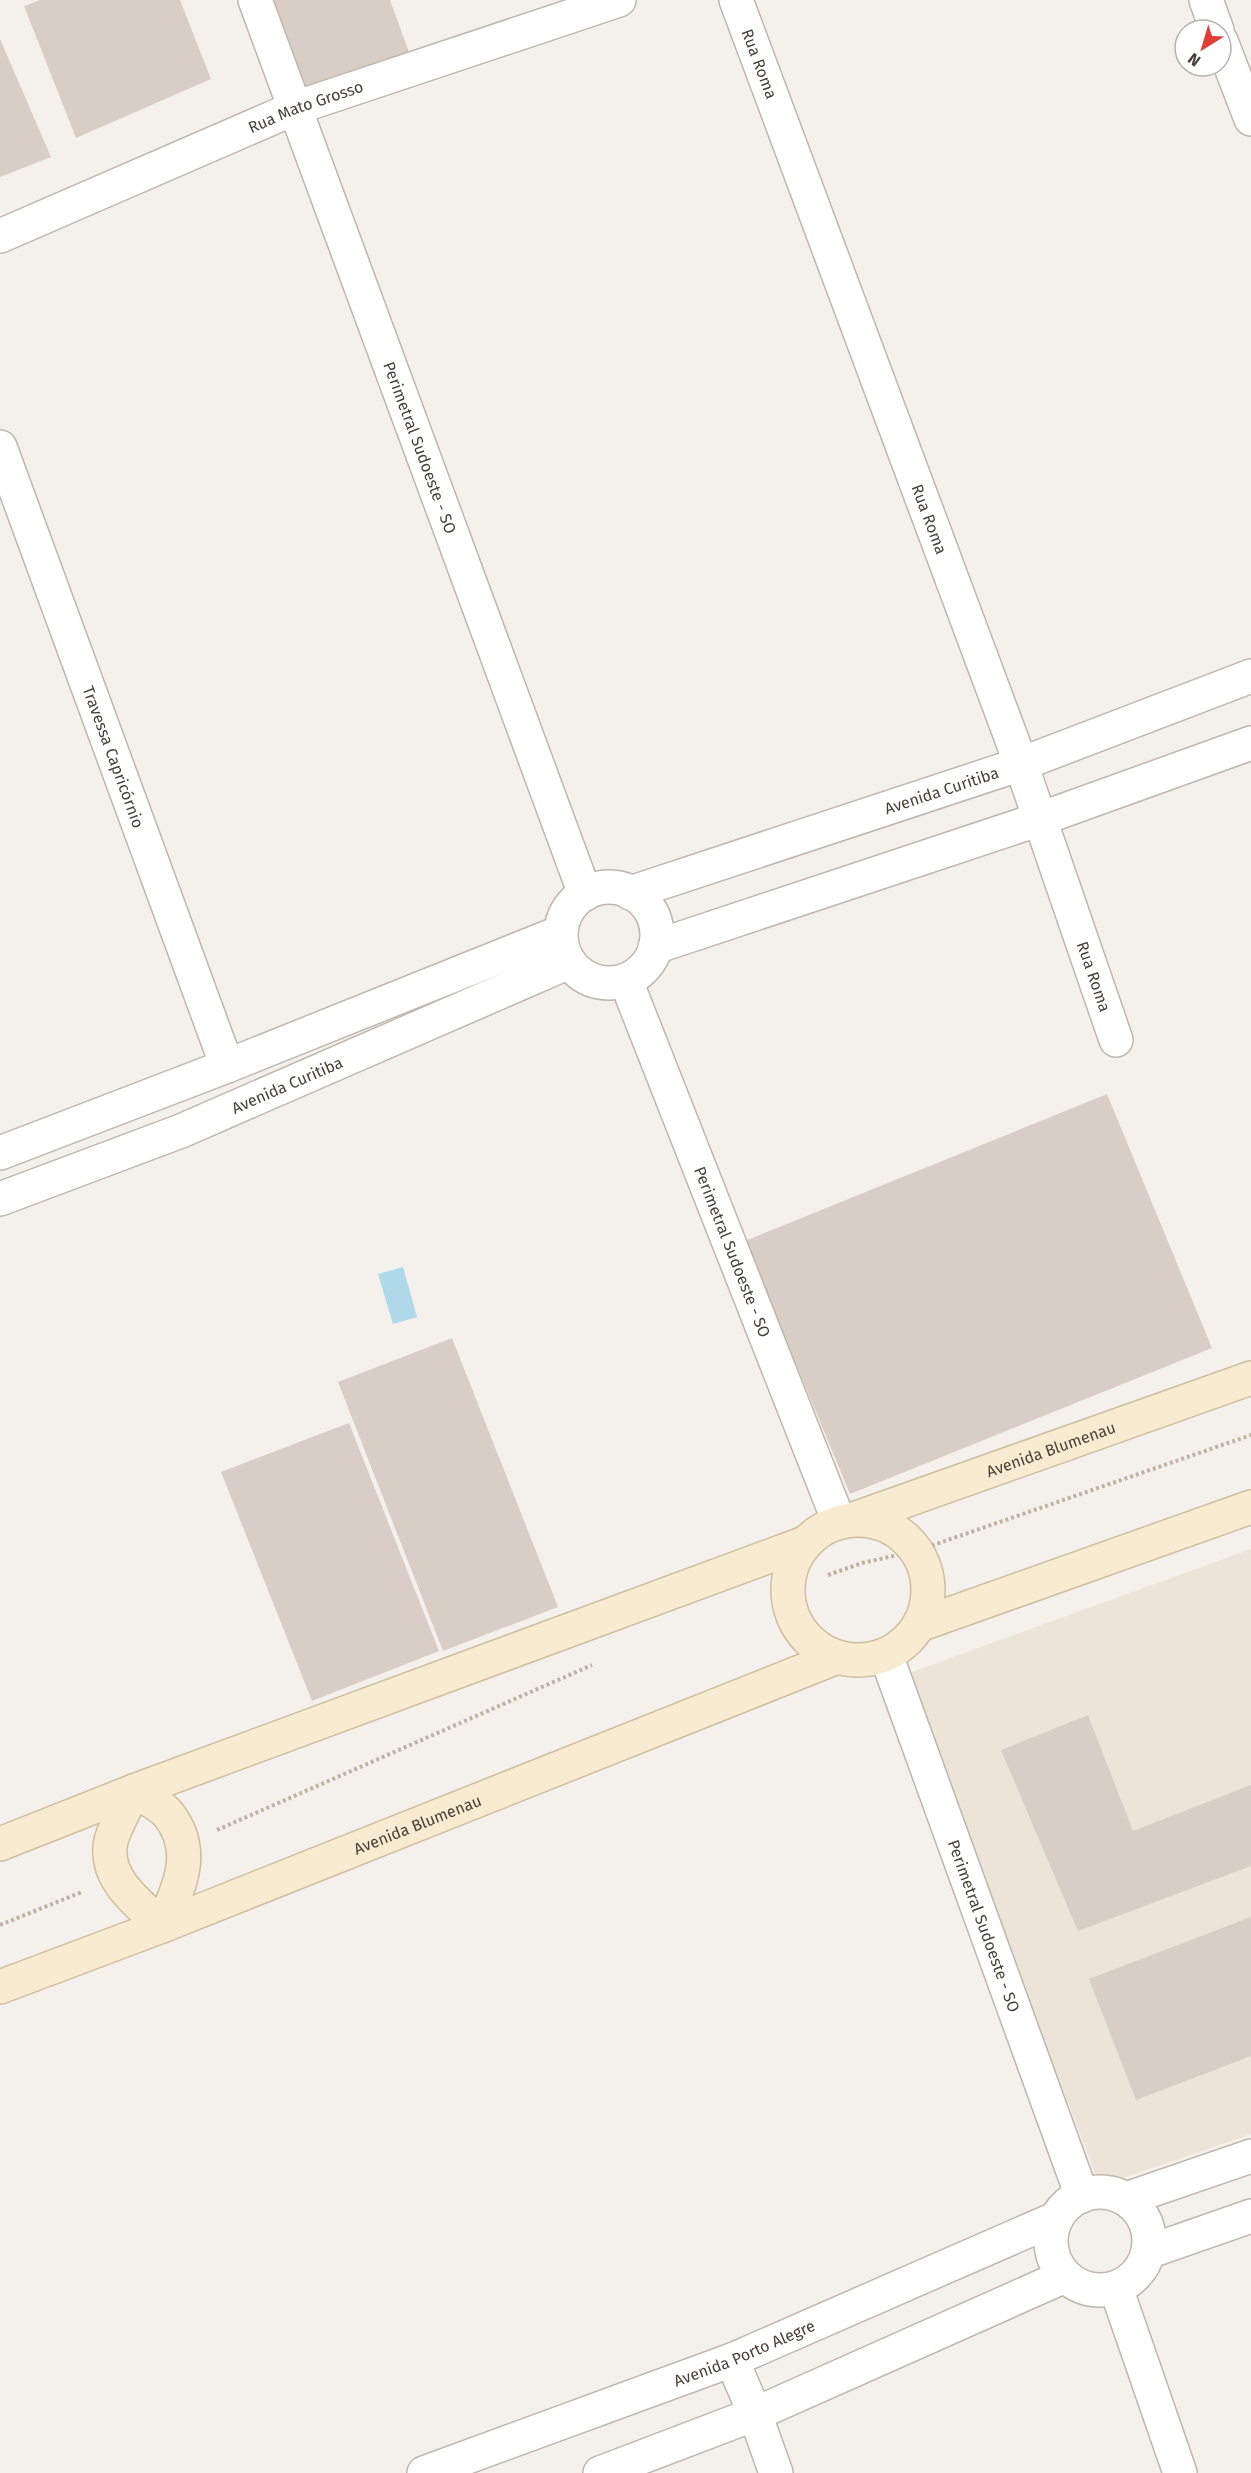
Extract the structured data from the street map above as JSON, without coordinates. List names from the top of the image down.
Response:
{
  "streets": {
    "main road": ["Avenida Blumenau"],
    "street": [
      "Rua Roma",
      "Rua Mato Grosso",
      "Perimetral Sudoeste - SO",
      "Travessa Capricórnio",
      "Avenida Curitiba",
      "Avenida Porto Alegre"
    ]
  },
  "crossings": [
    ["Rua Roma", "Avenida Curitiba"],
    ["Rua Mato Grosso", "Perimetral Sudoeste - SO"],
    ["Perimetral Sudoeste - SO", "Avenida Curitiba"],
    ["Perimetral Sudoeste - SO", "Avenida Blumenau"],
    ["Perimetral Sudoeste - SO", "Avenida Porto Alegre"]
  ],
  "north": "bottom left"
}
